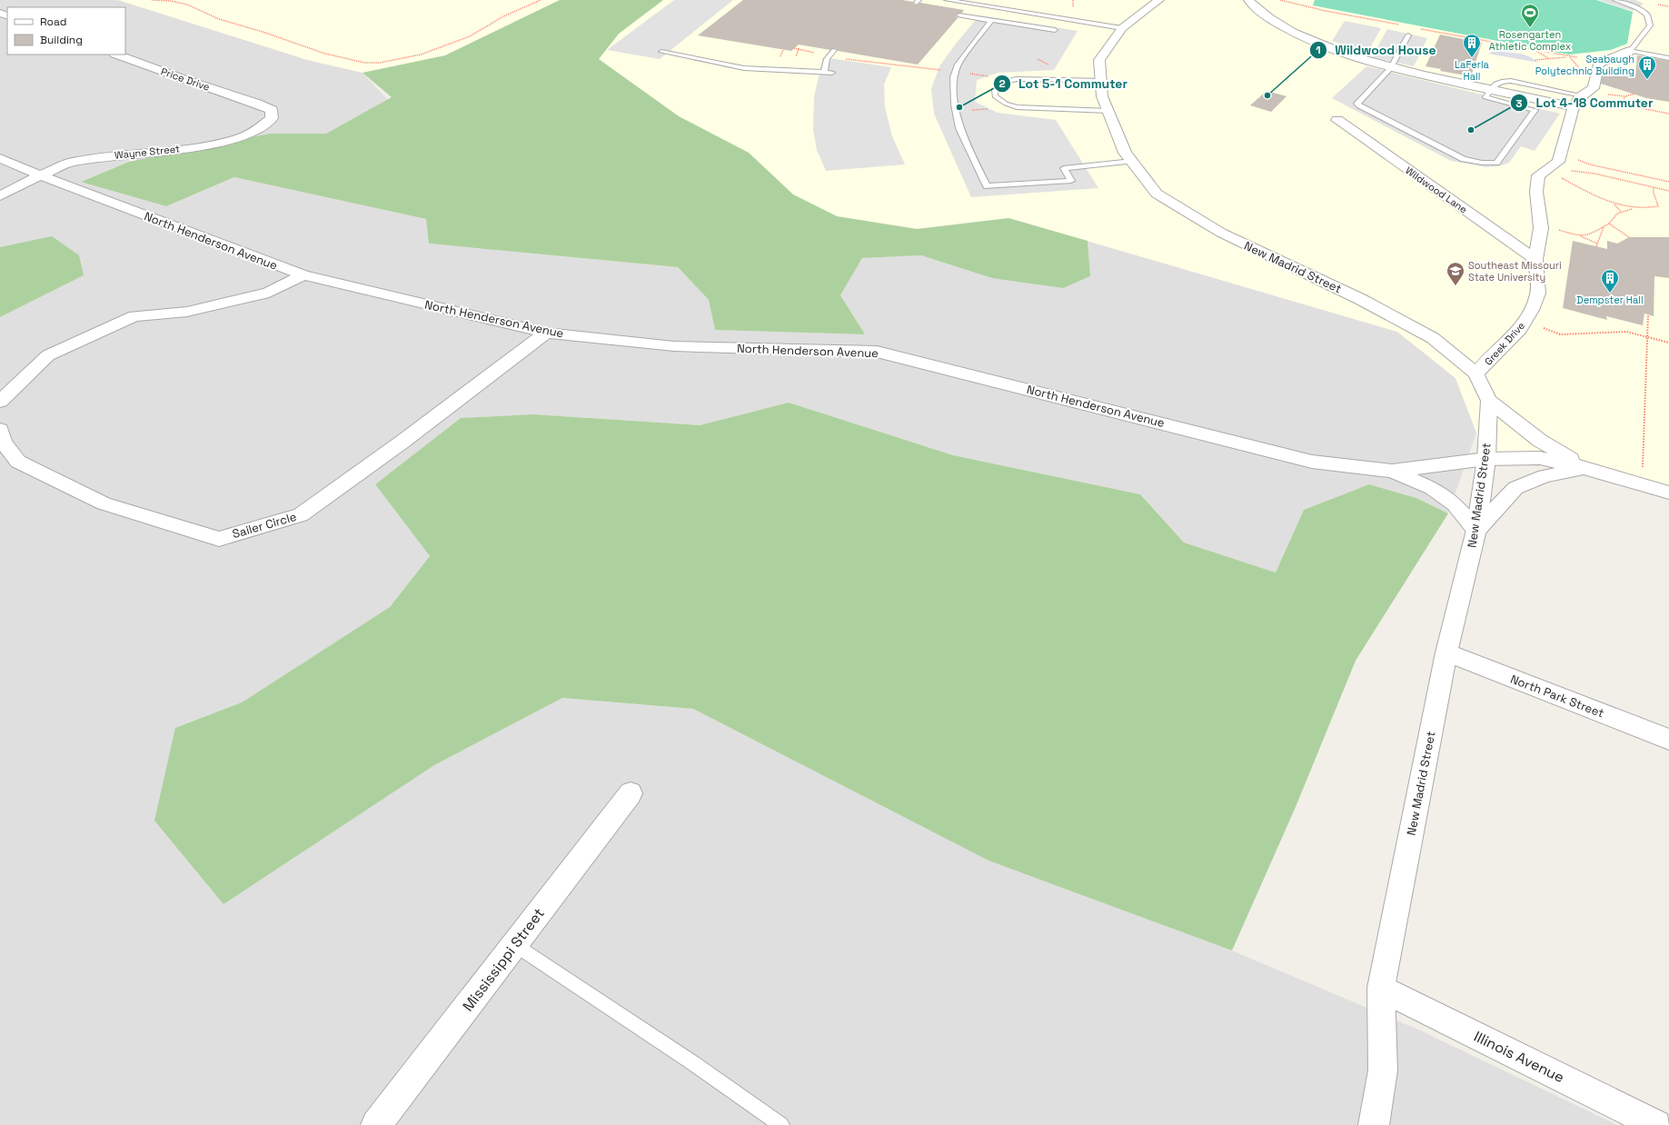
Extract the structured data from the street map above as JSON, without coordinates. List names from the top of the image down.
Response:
{
  "streets": {
    "street": [
      "Price Drive",
      "Wayne Street",
      "Wildwood Lane",
      "North Henderson Avenue",
      "New Madrid Street",
      "Greek Drive",
      "Sailer Circle",
      "North Park Street",
      "Mississippi Street",
      "Illinois Avenue"
    ]
  },
  "crossings": [
    ["Price Drive", "Wayne Street"],
    ["Wayne Street", "North Henderson Avenue"],
    ["Wildwood Lane", "Greek Drive"],
    ["North Henderson Avenue", "New Madrid Street"],
    ["North Henderson Avenue", "Sailer Circle"],
    ["New Madrid Street", "Greek Drive"],
    ["New Madrid Street", "North Park Street"],
    ["New Madrid Street", "Illinois Avenue"]
  ],
  "places": {
    "sports": ["Rosengarten Athletic Complex"],
    "building": ["LaFerla Hall", "Seabaugh Polytechnic Building", "Dempster Hall"],
    "other": ["Wildwood House", "Lot 5-1 Commuter", "Lot 4-18 Commuter"],
    "school or university": ["Southeast Missouri State University"]
  },
  "legend": ["Road", "Building"]
}
